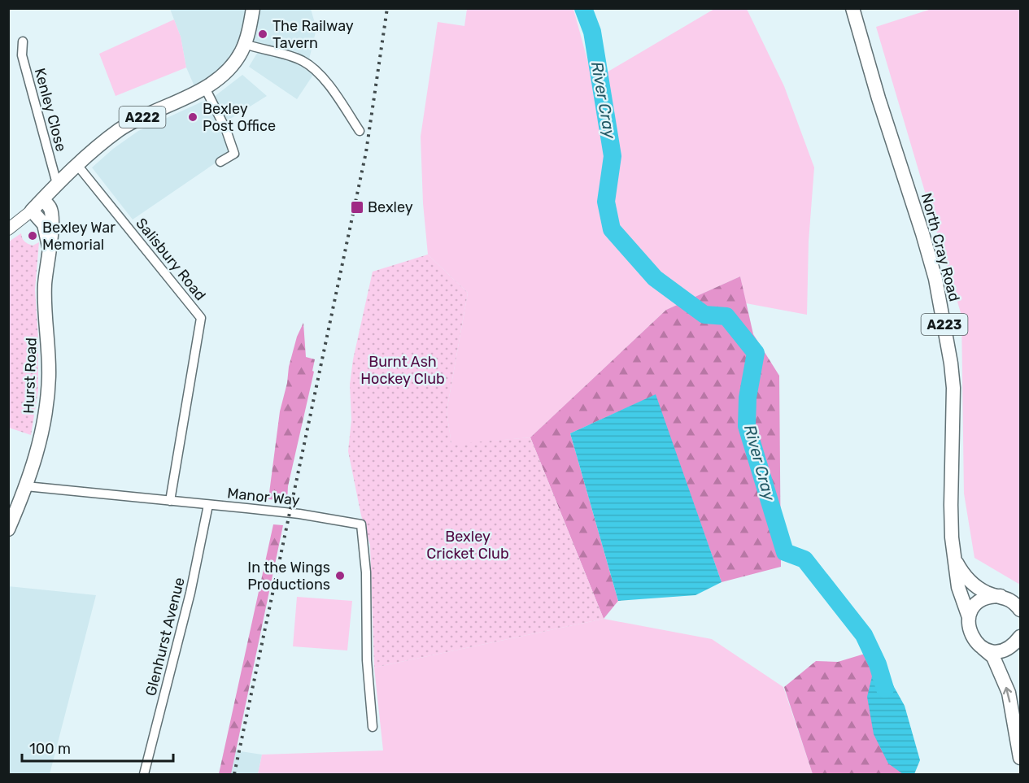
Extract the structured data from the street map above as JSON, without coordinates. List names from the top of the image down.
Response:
{
  "streets": {
    "main road": [
      "A222",
      "North Cray Road",
      "A223",
      "Hurst Road"
    ],
    "street": [
      "Kenley Close",
      "Salisbury Road",
      "Manor Way",
      "Glenhurst Avenue"
    ]
  },
  "crossings": [
    ["Kenley Close", "A222"],
    ["A222", "Salisbury Road"],
    ["A222", "Hurst Road"],
    ["North Cray Road", "A223"],
    ["Salisbury Road", "Manor Way"],
    ["Hurst Road", "Manor Way"],
    ["Manor Way", "Glenhurst Avenue"]
  ],
  "water": ["River Cray"],
  "parks": ["Burnt Ash Hockey Club", "Bexley Cricket Club"],
  "places": {
    "other": [
      "The Railway Tavern",
      "Bexley Post Office",
      "Bexley War Memorial",
      "In the Wings Productions"
    ],
    "transit": ["Bexley"]
  },
  "scale_bar": "100 m"
}
